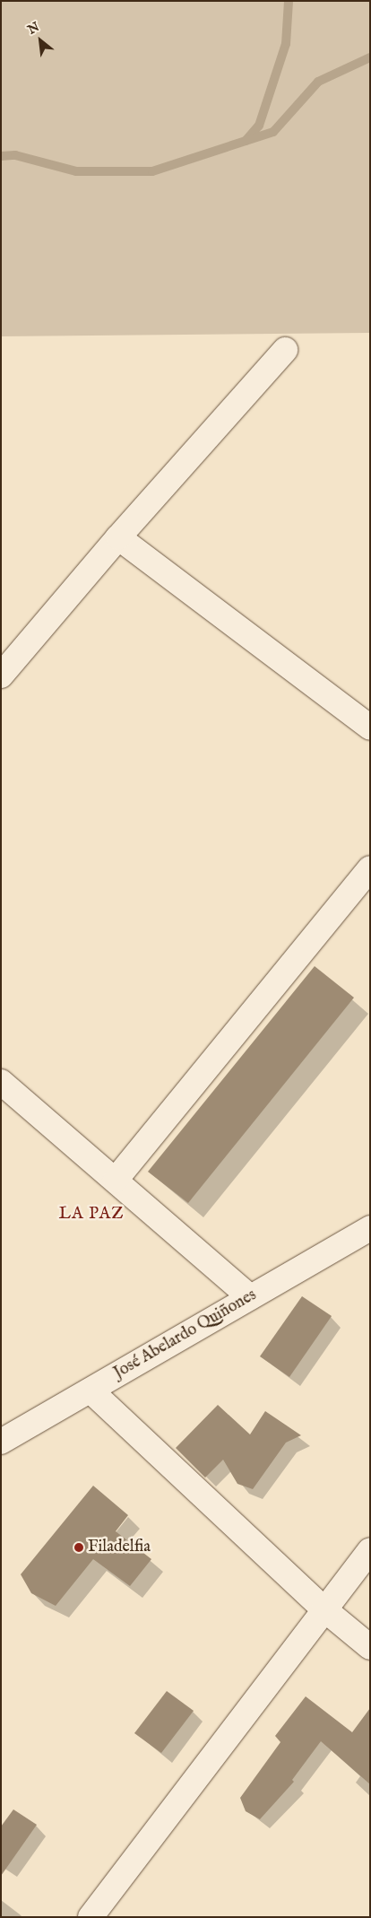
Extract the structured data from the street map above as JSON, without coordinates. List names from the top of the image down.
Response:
{
  "streets": {
    "street": ["José Abelardo Quiñones"]
  },
  "districts": ["LA PAZ"],
  "places": ["Filadelfia"],
  "north": "top left"
}
